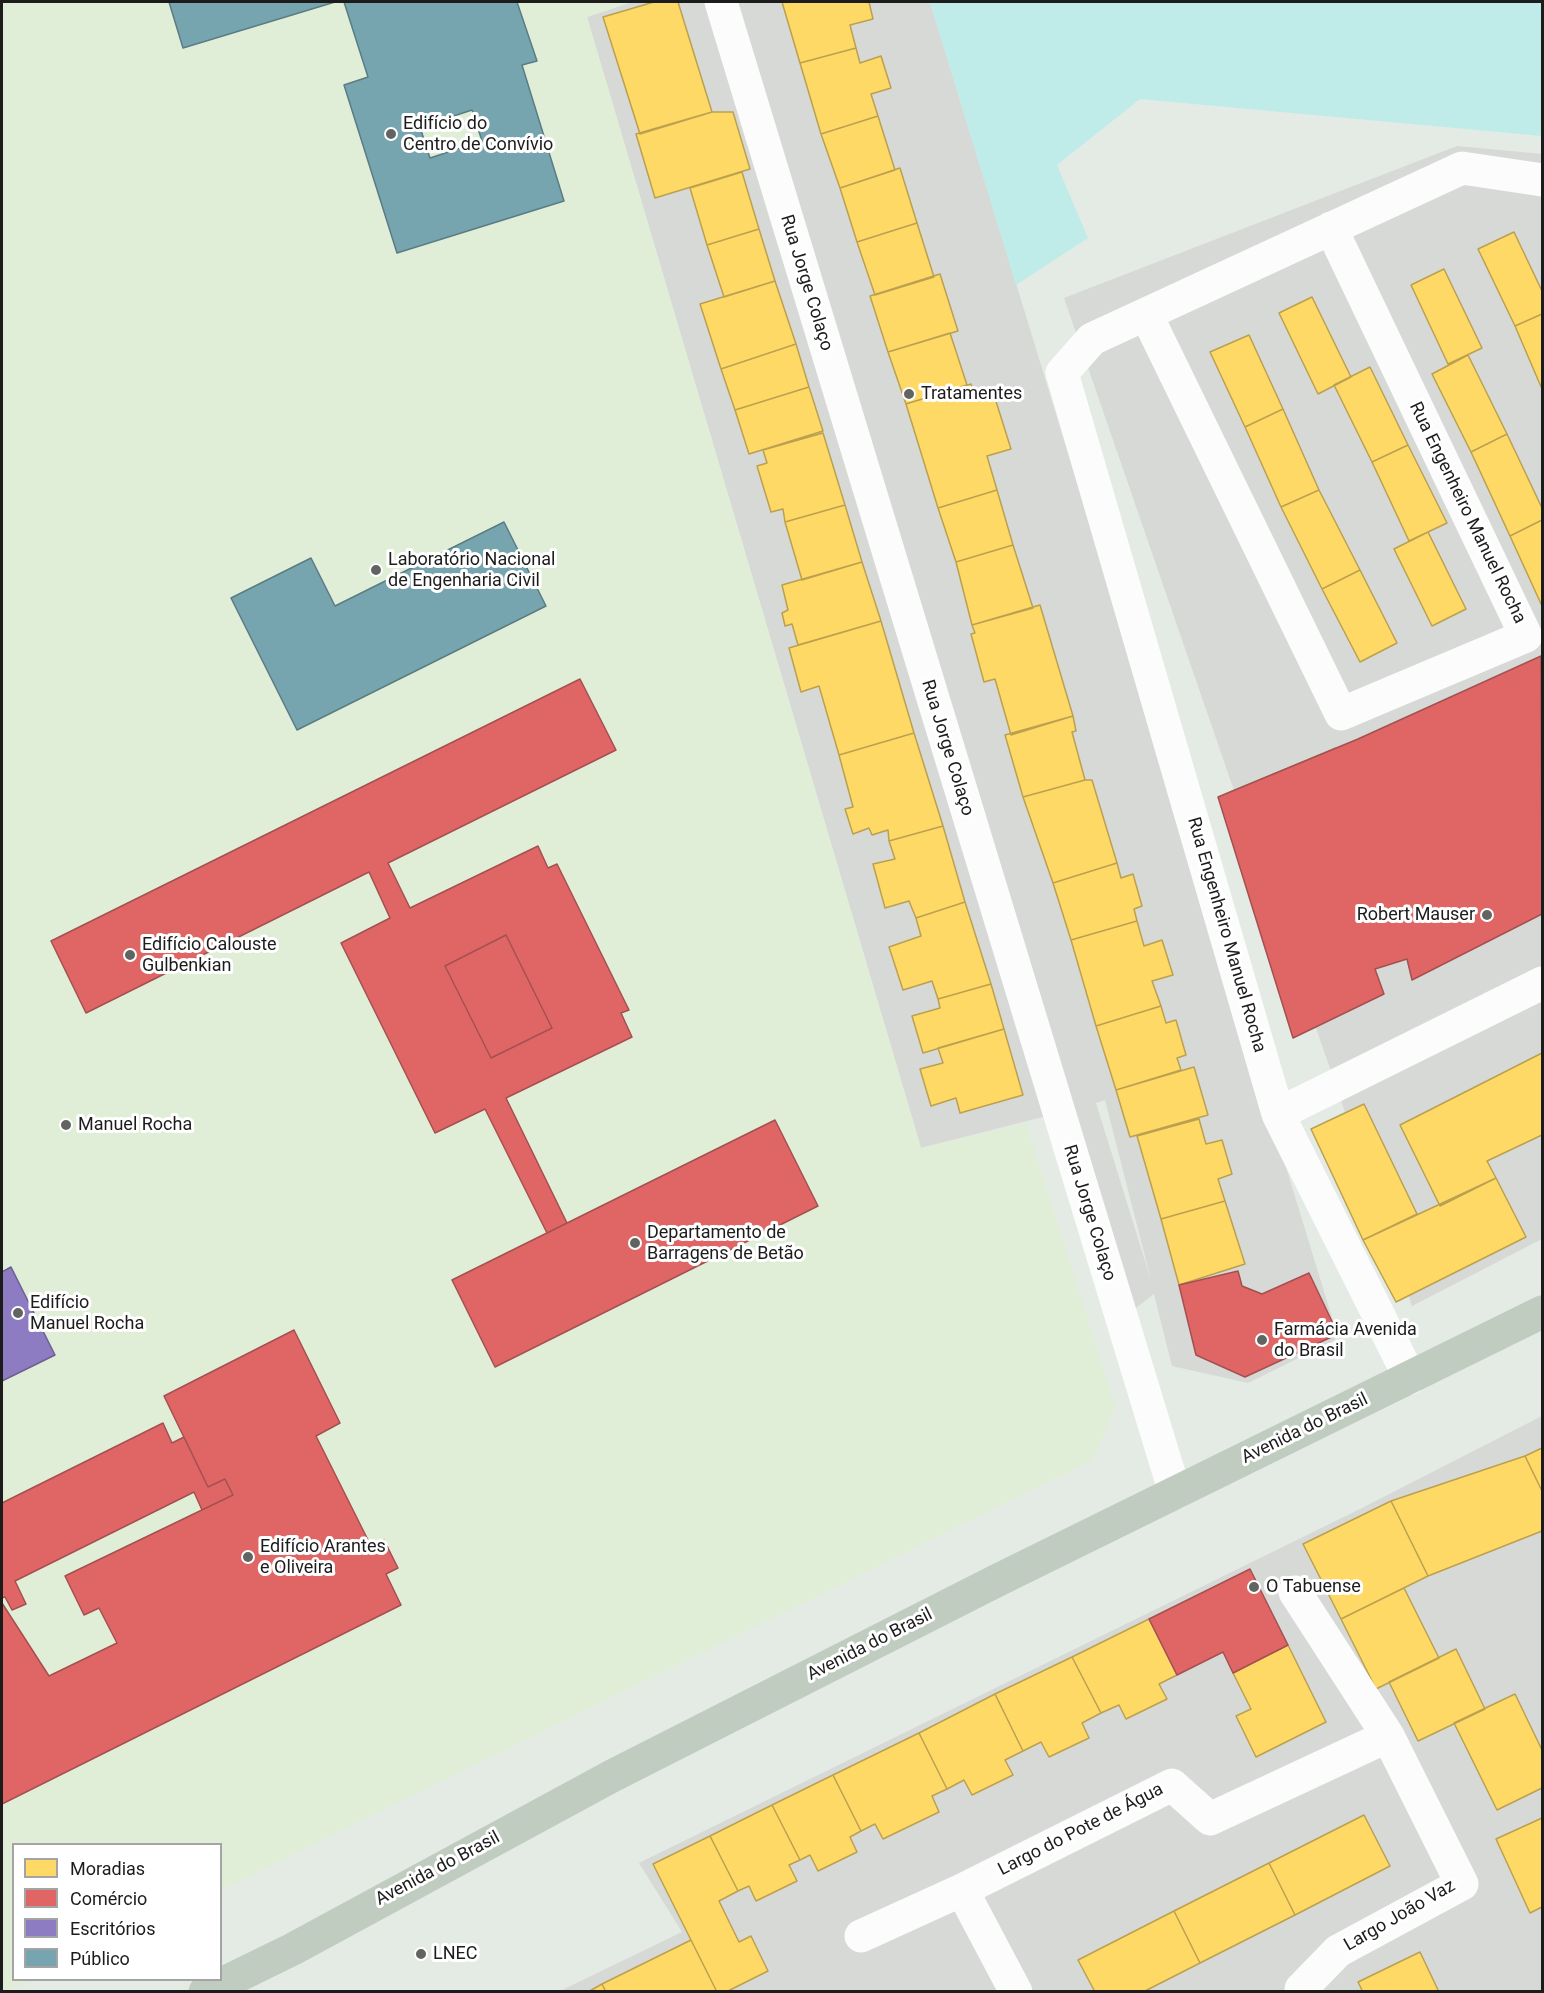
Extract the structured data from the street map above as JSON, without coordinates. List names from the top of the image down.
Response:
{
  "streets": {
    "main road": ["Avenida do Brasil"],
    "street": [
      "Rua Jorge Colaço",
      "Rua Engenheiro Manuel Rocha",
      "Largo do Pote de Água",
      "Largo João Vaz"
    ]
  },
  "crossings": [
    ["Rua Jorge Colaço", "Avenida do Brasil"],
    ["Rua Engenheiro Manuel Rocha", "Avenida do Brasil"],
    ["Largo do Pote de Água", "Largo João Vaz"]
  ],
  "places": [
    "Edifício do Centro de Convívio",
    "Tratamentes",
    "Laboratório Nacional de Engenharia Civil",
    "Robert Mauser",
    "Edifício Calouste Gulbenkian",
    "Manuel Rocha",
    "Departamento de Barragens de Betão",
    "Edifício Manuel Rocha",
    "Farmácia Avenida do Brasil",
    "Edifício Arantes e Oliveira",
    "O Tabuense",
    "LNEC"
  ],
  "legend": [
    "Moradias",
    "Comércio",
    "Escritórios",
    "Público"
  ]
}
